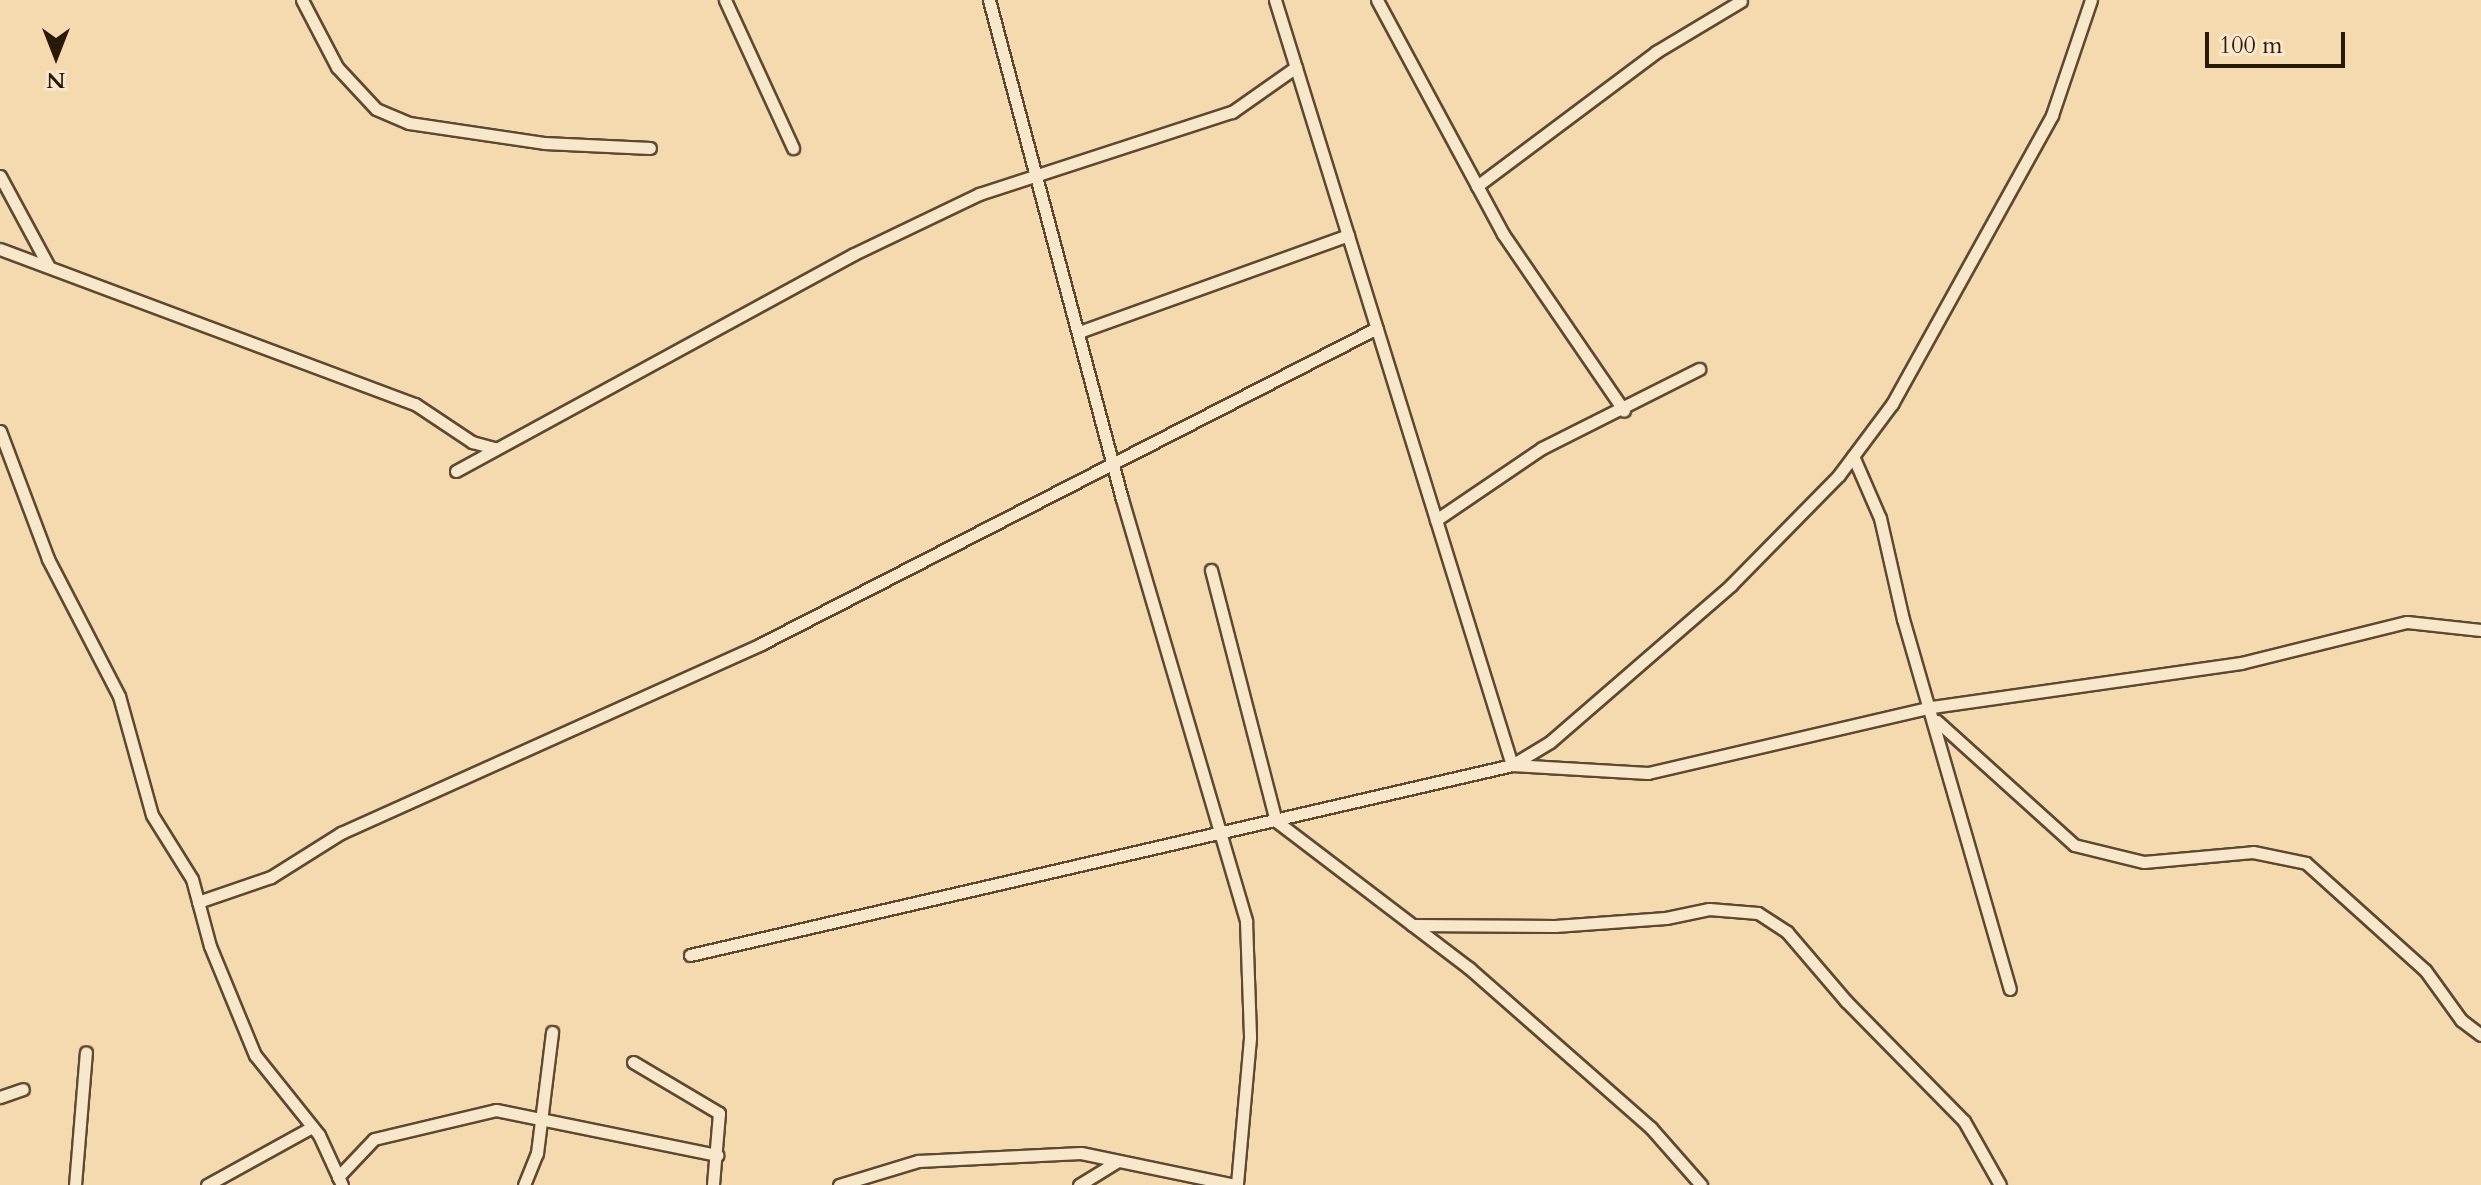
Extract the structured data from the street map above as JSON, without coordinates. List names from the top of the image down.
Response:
{
  "scale_bar": "100 m",
  "north": "bottom"
}
